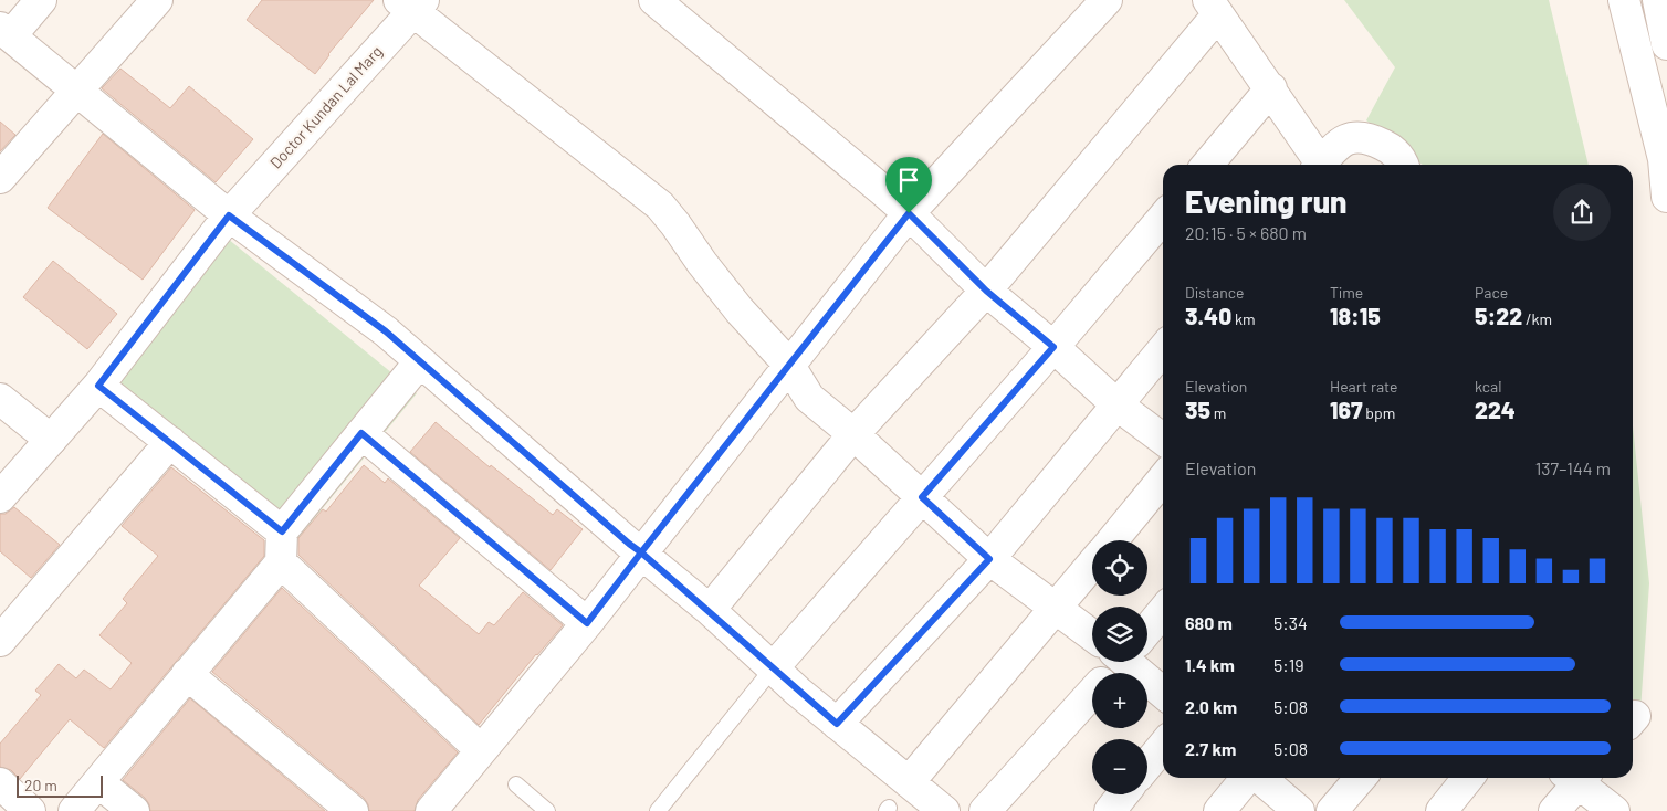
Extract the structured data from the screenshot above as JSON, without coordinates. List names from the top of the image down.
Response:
{
  "streets": {
    "street": ["Doctor Kundan Lal Marg"]
  },
  "scale_bar": "20 m",
  "page": {
    "heading": ["Evening run", "20:15 · 5 × 680 m"],
    "stats": [
      ["Distance", "3.40 km"],
      ["Time", "18:15"],
      ["Pace", "5:22 /km"],
      ["Elevation", "35 m"],
      ["Heart rate", "167 bpm"],
      ["kcal", "224"]
    ],
    "chart": ["Elevation", "137–144 m"],
    "map_buttons": ["+", "−"],
    "list": [
      {
        "name": "680 m",
        "note": "5:34"
      },
      {
        "name": "1.4 km",
        "note": "5:19"
      },
      {
        "name": "2.0 km",
        "note": "5:08"
      },
      {
        "name": "2.7 km",
        "note": "5:08"
      }
    ],
    "scale": "20 m"
  }
}
